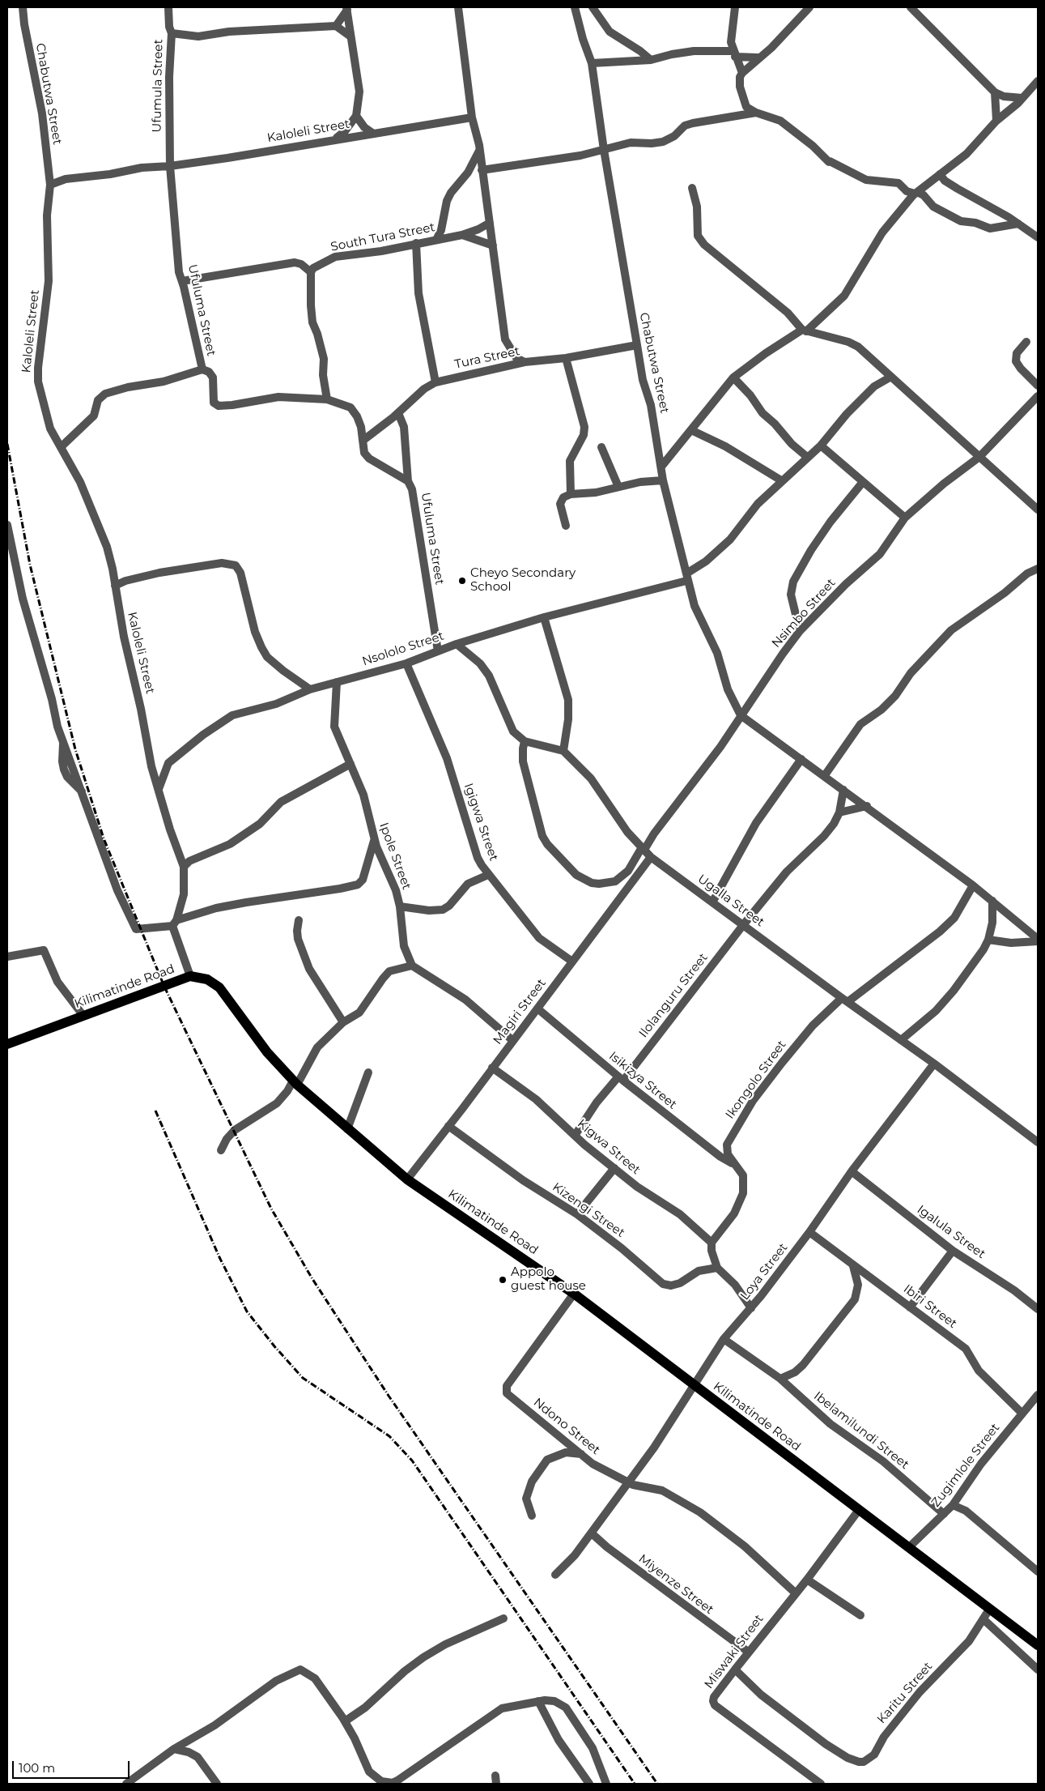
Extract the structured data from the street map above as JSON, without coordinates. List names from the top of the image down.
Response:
{
  "streets": {
    "main road": ["Kilimatinde Road"],
    "street": [
      "Ufumula Street",
      "Chabutwa Street",
      "Kaloleli Street",
      "South Tura Street",
      "Ufuluma Street",
      "Tura Street",
      "Nsimbo Street",
      "Nsololo Street",
      "Igigwa Street",
      "Ipole Street",
      "Ugalla Street",
      "Ilolanguru Street",
      "Magiri Street",
      "Ikongolo Street",
      "Isikizya Street",
      "Kigwa Street",
      "Kizengi Street",
      "Igalula Street",
      "Loya Street",
      "Ibiri Street",
      "Ndono Street",
      "Ibelamilundi Street",
      "Zugimlole Street",
      "Miyenze Street",
      "Miswaki Street",
      "Karitu Street"
    ]
  },
  "crossings": [
    ["Ufumula Street", "Kaloleli Street"],
    ["Ufumula Street", "Ufuluma Street"],
    ["Chabutwa Street", "Kaloleli Street"],
    ["Chabutwa Street", "Tura Street"],
    ["Chabutwa Street", "Nsimbo Street"],
    ["Chabutwa Street", "Nsololo Street"],
    ["Kaloleli Street", "Ufuluma Street"],
    ["Kaloleli Street", "Nsololo Street"],
    ["Ufuluma Street", "Tura Street"],
    ["Ufuluma Street", "Nsololo Street"],
    ["Nsimbo Street", "Ugalla Street"],
    ["Nsololo Street", "Igigwa Street"],
    ["Nsololo Street", "Ipole Street"],
    ["Igigwa Street", "Magiri Street"],
    ["Ugalla Street", "Ilolanguru Street"],
    ["Ugalla Street", "Magiri Street"],
    ["Ugalla Street", "Ikongolo Street"],
    ["Ugalla Street", "Loya Street"],
    ["Kilimatinde Road", "Magiri Street"],
    ["Kilimatinde Road", "Loya Street"],
    ["Kilimatinde Road", "Ndono Street"],
    ["Kilimatinde Road", "Zugimlole Street"],
    ["Kilimatinde Road", "Miswaki Street"],
    ["Kilimatinde Road", "Karitu Street"],
    ["Ilolanguru Street", "Isikizya Street"],
    ["Ilolanguru Street", "Kigwa Street"],
    ["Magiri Street", "Isikizya Street"],
    ["Magiri Street", "Kigwa Street"],
    ["Magiri Street", "Kizengi Street"],
    ["Ikongolo Street", "Isikizya Street"],
    ["Ikongolo Street", "Kigwa Street"],
    ["Igalula Street", "Loya Street"],
    ["Loya Street", "Ibiri Street"],
    ["Loya Street", "Ndono Street"],
    ["Loya Street", "Ibelamilundi Street"],
    ["Loya Street", "Miyenze Street"],
    ["Ibiri Street", "Zugimlole Street"],
    ["Ndono Street", "Miswaki Street"],
    ["Ibelamilundi Street", "Zugimlole Street"],
    ["Miyenze Street", "Miswaki Street"],
    ["Miswaki Street", "Karitu Street"]
  ],
  "places": ["Cheyo Secondary School", "Appolo guest house"],
  "scale_bar": "100 m"
}
